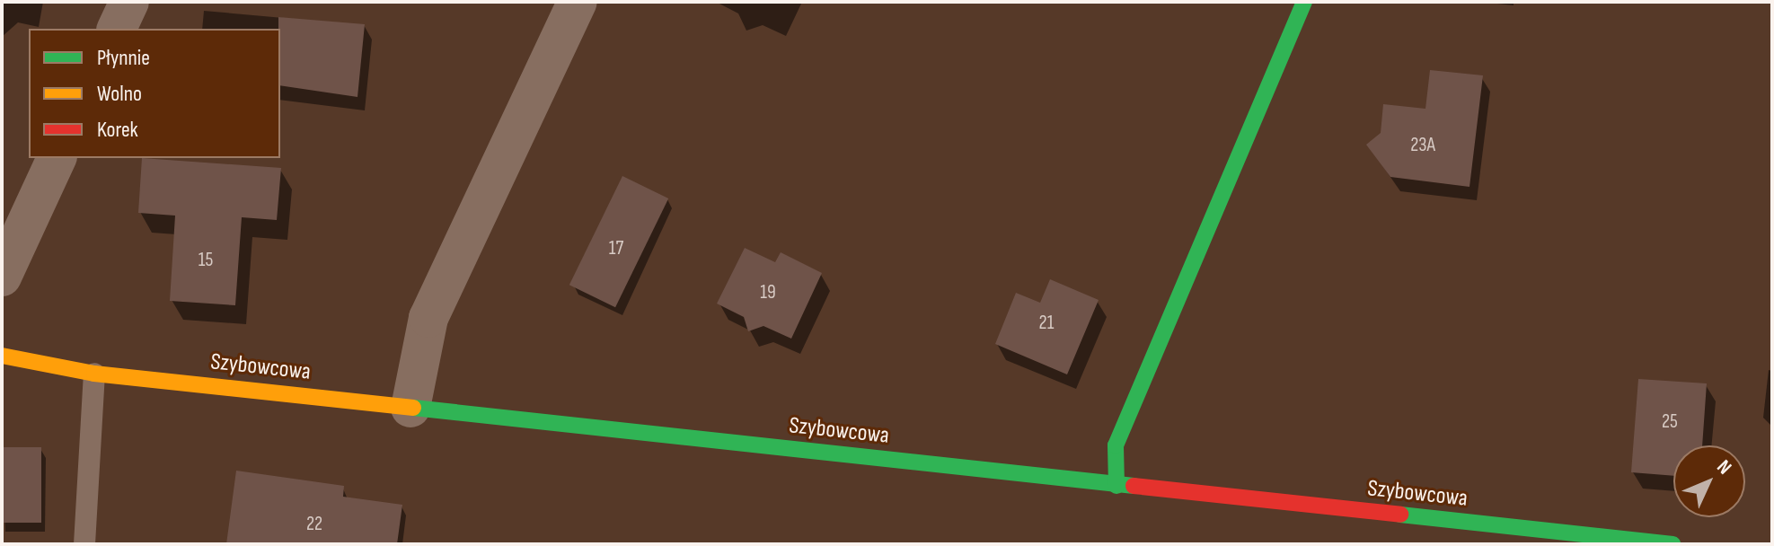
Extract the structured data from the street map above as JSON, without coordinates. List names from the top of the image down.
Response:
{
  "streets": {
    "street": ["Szybowcowa"]
  },
  "house_numbers": [
    "23A",
    "17",
    "15",
    "19",
    "21",
    "25",
    "22"
  ],
  "legend": ["Płynnie", "Wolno", "Korek"],
  "north": "top right"
}
